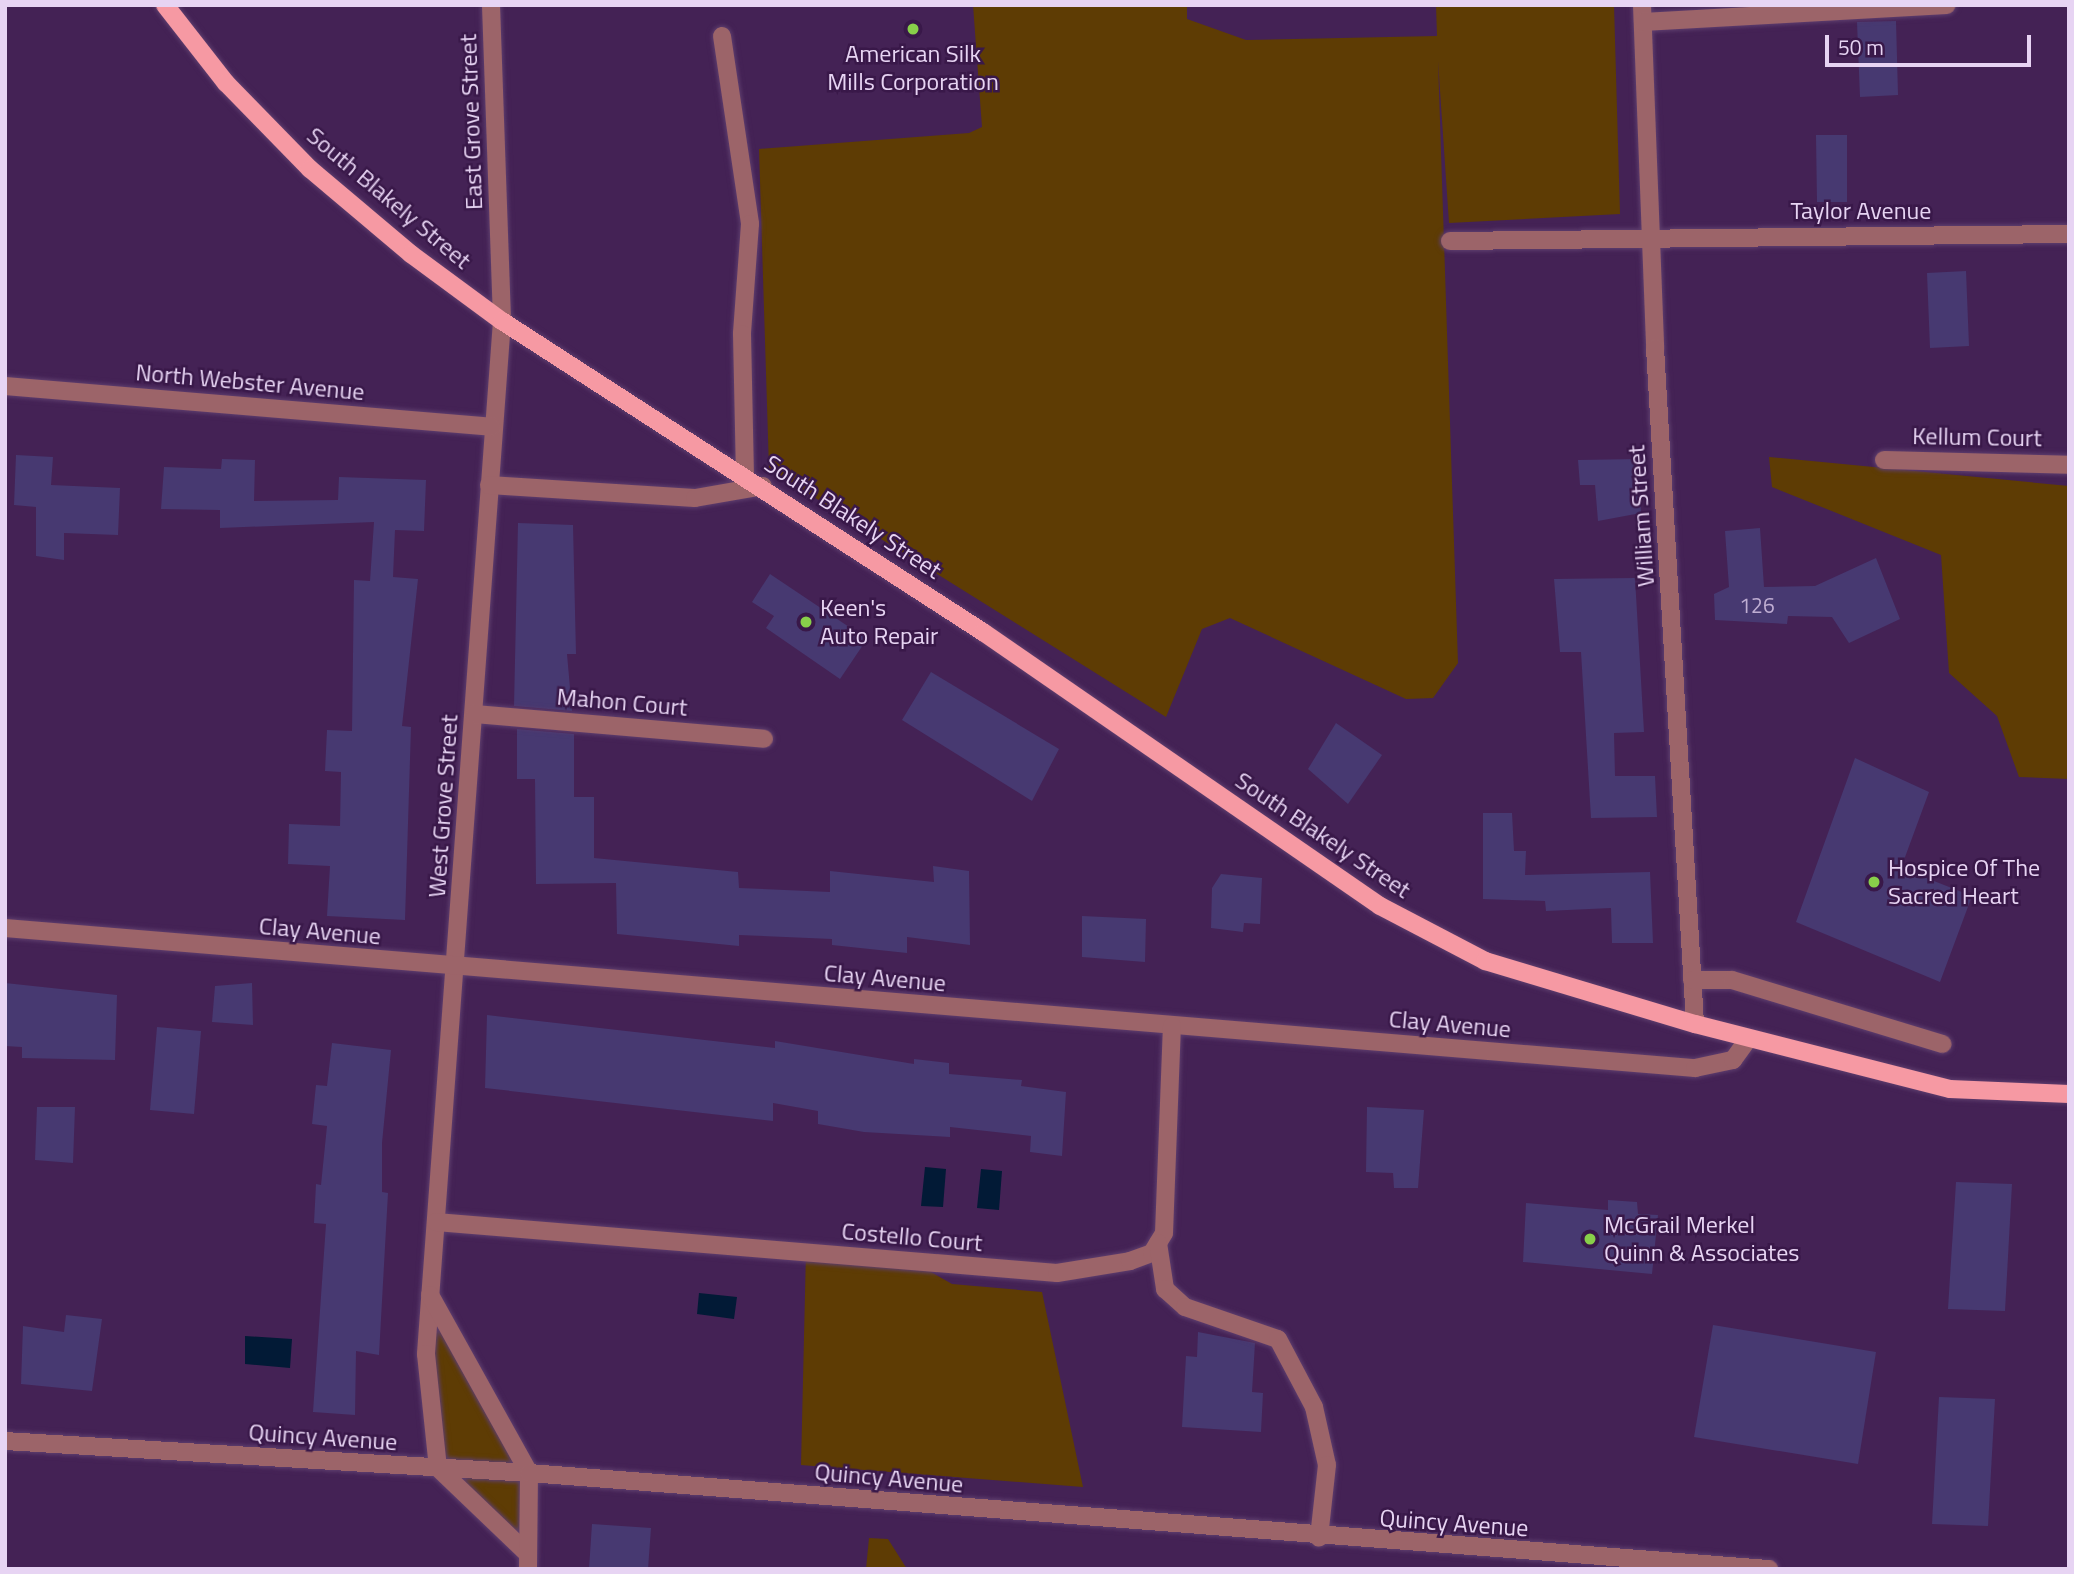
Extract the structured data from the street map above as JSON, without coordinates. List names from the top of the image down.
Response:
{
  "streets": {
    "main road": ["South Blakely Street"],
    "street": [
      "East Grove Street",
      "Taylor Avenue",
      "North Webster Avenue",
      "Kellum Court",
      "William Street",
      "Mahon Court",
      "West Grove Street",
      "Clay Avenue",
      "Costello Court",
      "Quincy Avenue"
    ]
  },
  "crossings": [
    ["East Grove Street", "South Blakely Street"],
    ["East Grove Street", "West Grove Street"],
    ["South Blakely Street", "William Street"],
    ["South Blakely Street", "West Grove Street"],
    ["Taylor Avenue", "William Street"],
    ["North Webster Avenue", "West Grove Street"],
    ["Mahon Court", "West Grove Street"],
    ["West Grove Street", "Clay Avenue"],
    ["West Grove Street", "Costello Court"],
    ["West Grove Street", "Quincy Avenue"]
  ],
  "places": [
    "American Silk Mills Corporation",
    "Keen's Auto Repair",
    "Hospice Of The Sacred Heart",
    "McGrail Merkel Quinn & Associates"
  ],
  "house_numbers": ["126"],
  "scale_bar": "50 m"
}
